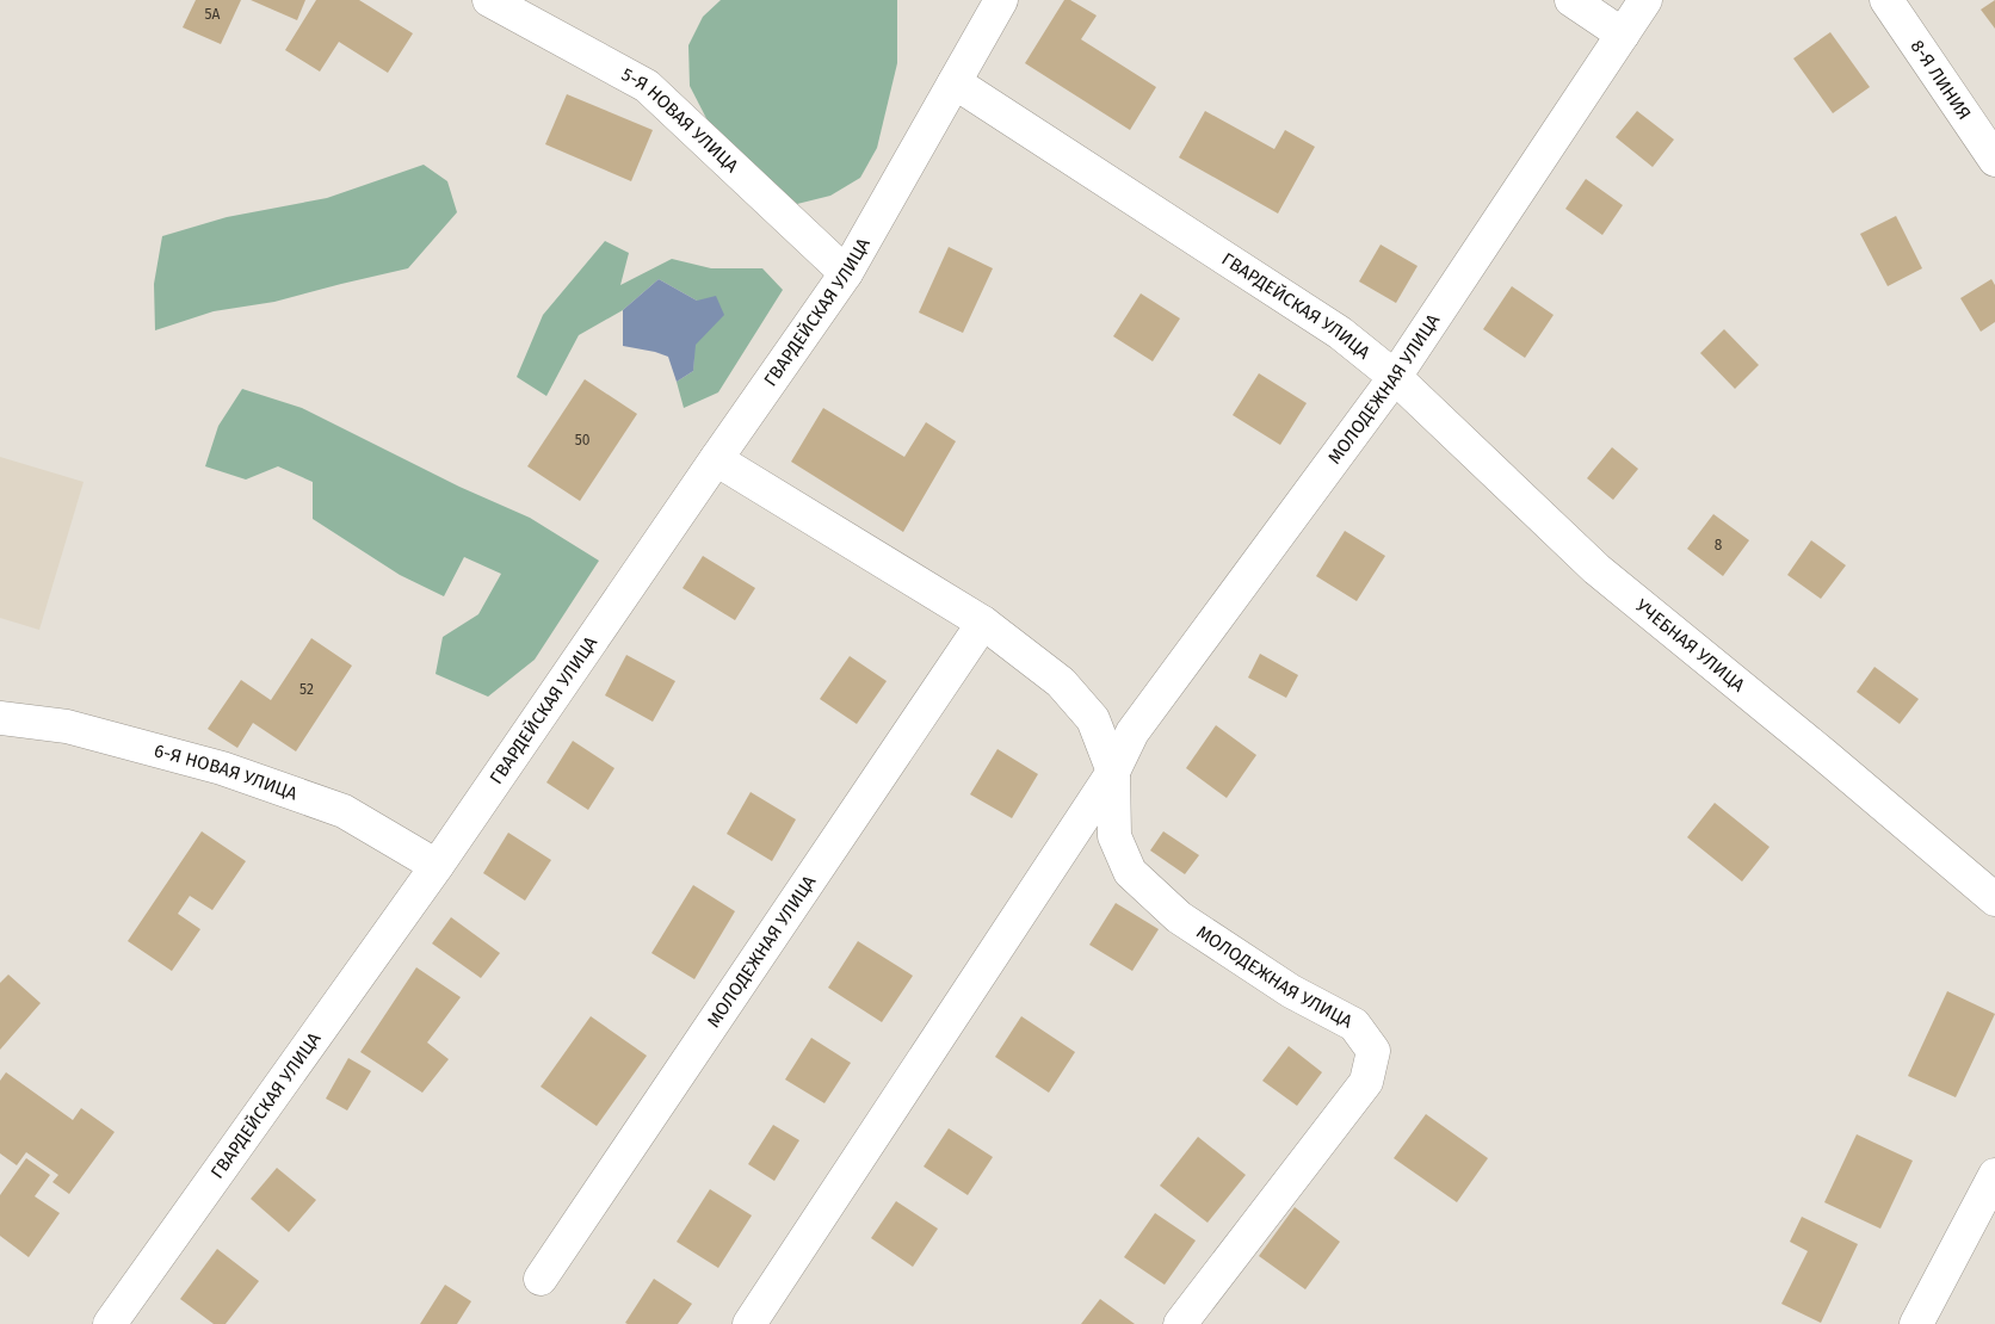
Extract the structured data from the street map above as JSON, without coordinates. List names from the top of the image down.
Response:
{
  "streets": {
    "street": [
      "8-Я ЛИНИЯ",
      "5-Я НОВАЯ УЛИЦА",
      "ГВАРДЕЙСКАЯ УЛИЦА",
      "МОЛОДЕЖНАЯ УЛИЦА",
      "УЧЕБНАЯ УЛИЦА",
      "6-Я НОВАЯ УЛИЦА"
    ]
  },
  "crossings": [
    ["5-Я НОВАЯ УЛИЦА", "ГВАРДЕЙСКАЯ УЛИЦА"],
    ["ГВАРДЕЙСКАЯ УЛИЦА", "МОЛОДЕЖНАЯ УЛИЦА"],
    ["ГВАРДЕЙСКАЯ УЛИЦА", "УЧЕБНАЯ УЛИЦА"],
    ["ГВАРДЕЙСКАЯ УЛИЦА", "6-Я НОВАЯ УЛИЦА"],
    ["МОЛОДЕЖНАЯ УЛИЦА", "УЧЕБНАЯ УЛИЦА"]
  ],
  "house_numbers": [
    "5А",
    "50",
    "8",
    "52"
  ]
}
